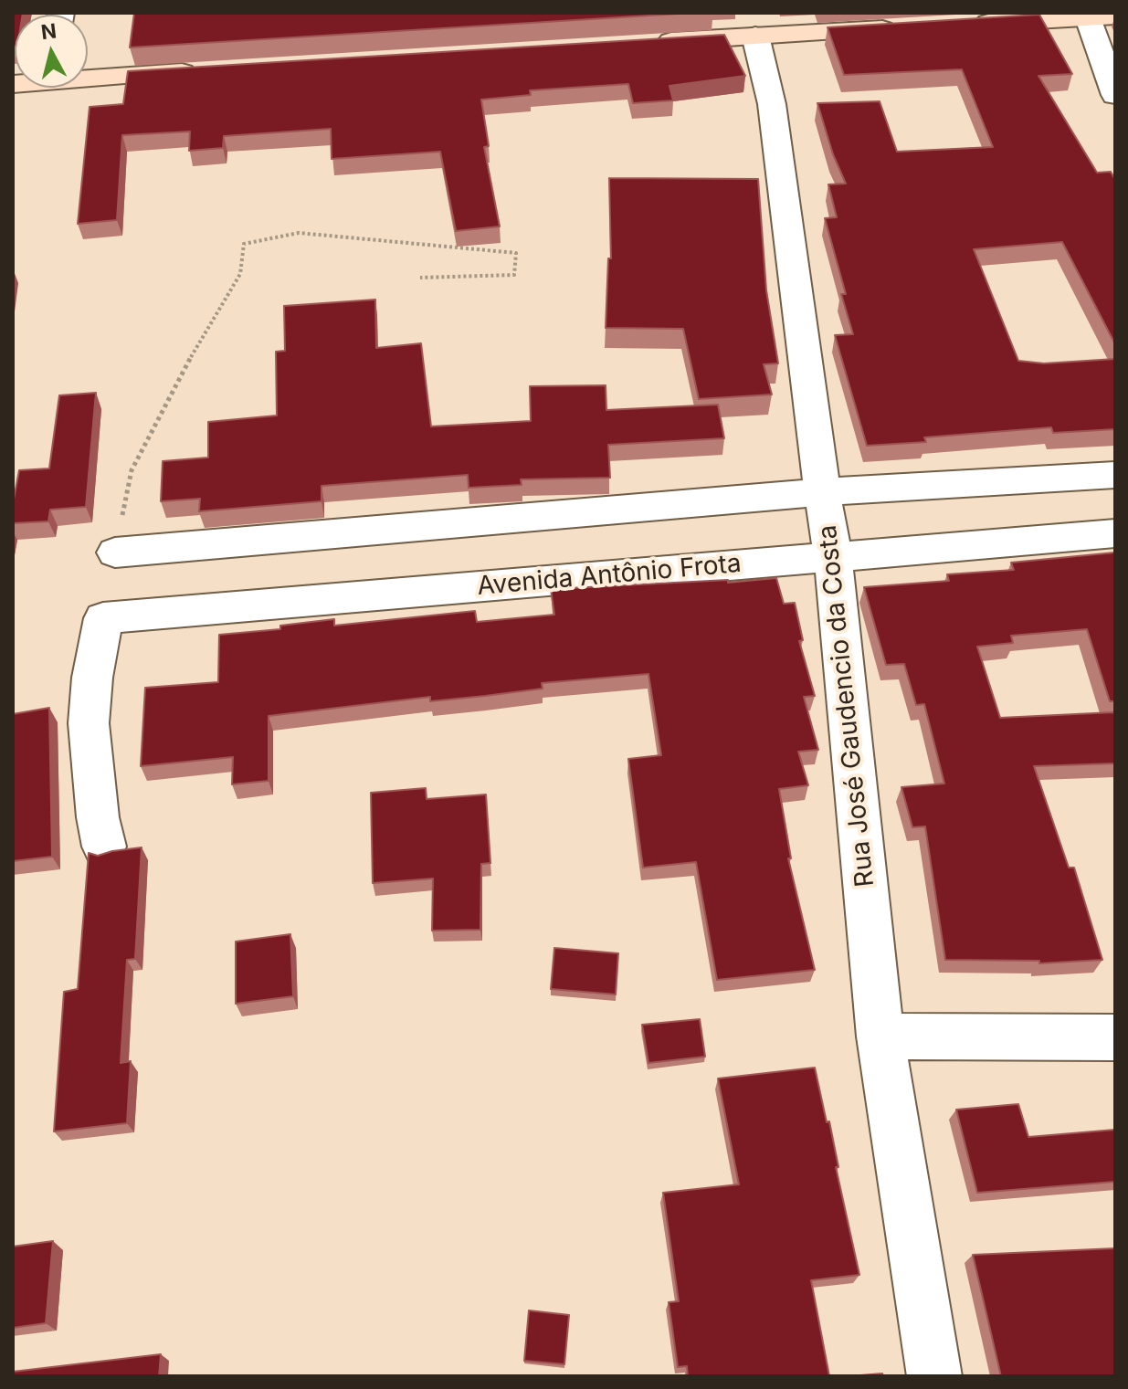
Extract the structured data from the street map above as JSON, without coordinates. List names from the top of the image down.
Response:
{
  "streets": {
    "street": ["Avenida Antônio Frota", "Rua José Gaudencio da Costa"]
  },
  "crossings": [
    ["Avenida Antônio Frota", "Rua José Gaudencio da Costa"]
  ],
  "north": "top"
}
